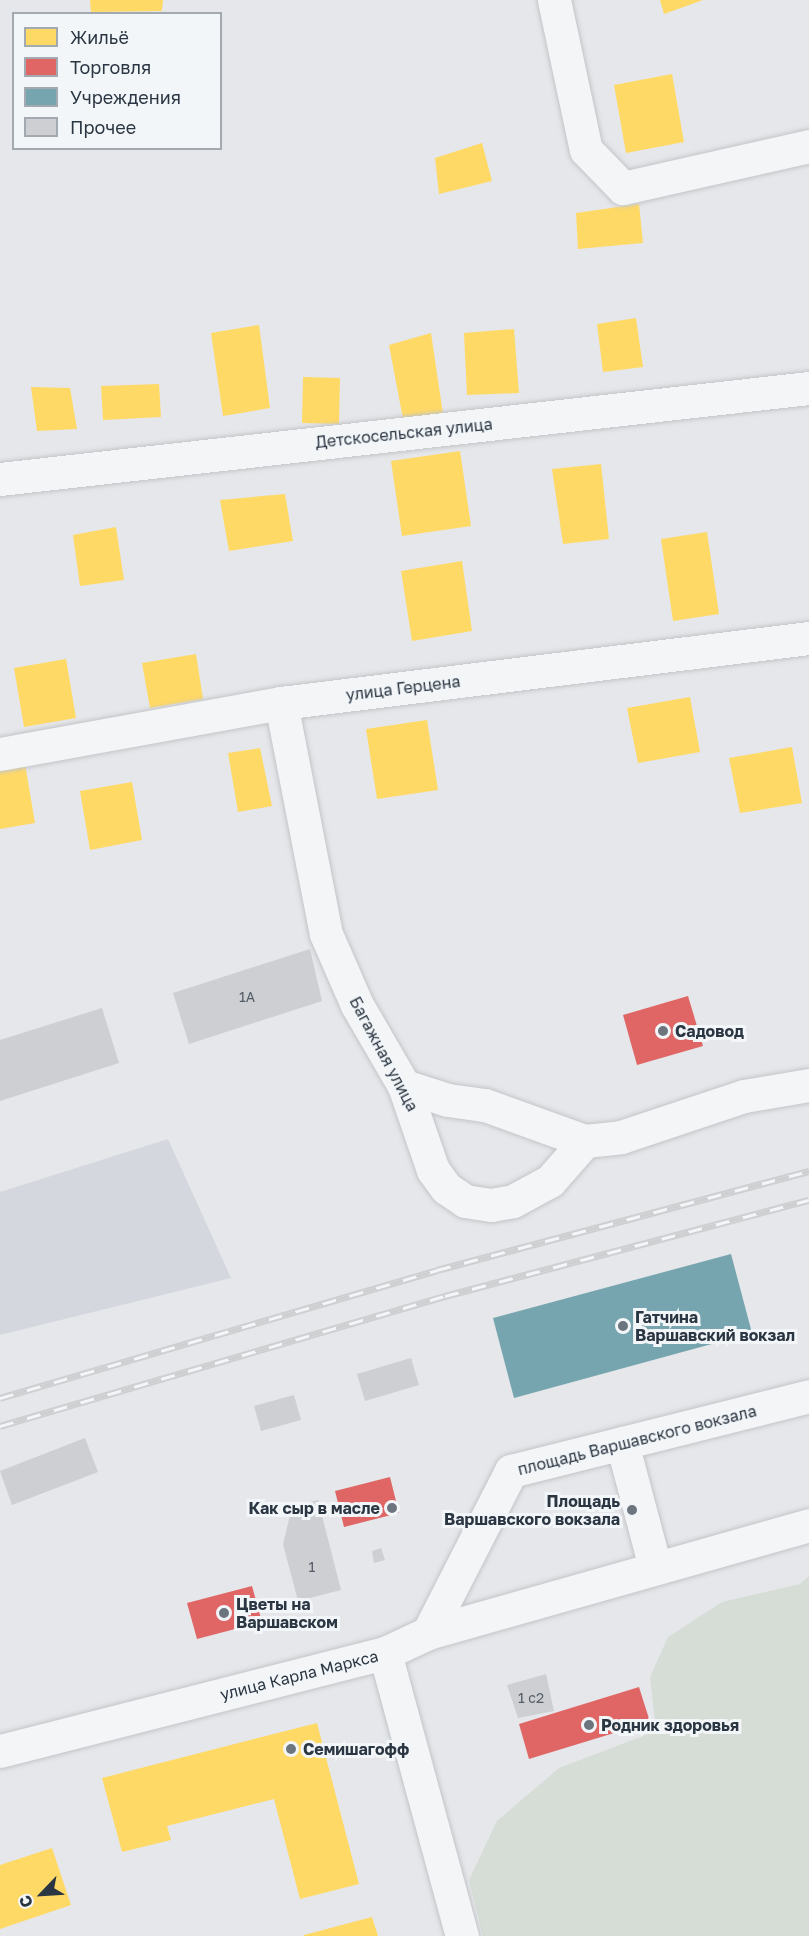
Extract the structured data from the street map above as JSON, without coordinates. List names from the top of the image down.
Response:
{
  "streets": {
    "street": [
      "Детскосельская улица",
      "улица Герцена",
      "Багажная улица",
      "площадь Варшавского вокзала",
      "улица Карла Маркса"
    ]
  },
  "crossings": [
    ["улица Герцена", "Багажная улица"]
  ],
  "places": [
    "Садовод",
    "Гатчина Варшавский вокзал",
    "Как сыр в масле",
    "Площадь Варшавского вокзала",
    "Цветы на Варшавском",
    "Родник здоровья",
    "Семишагофф"
  ],
  "house_numbers": ["1А", "1", "1 с2"],
  "legend": [
    "Жильё",
    "Торговля",
    "Учреждения",
    "Прочее"
  ],
  "north": "bottom left"
}
